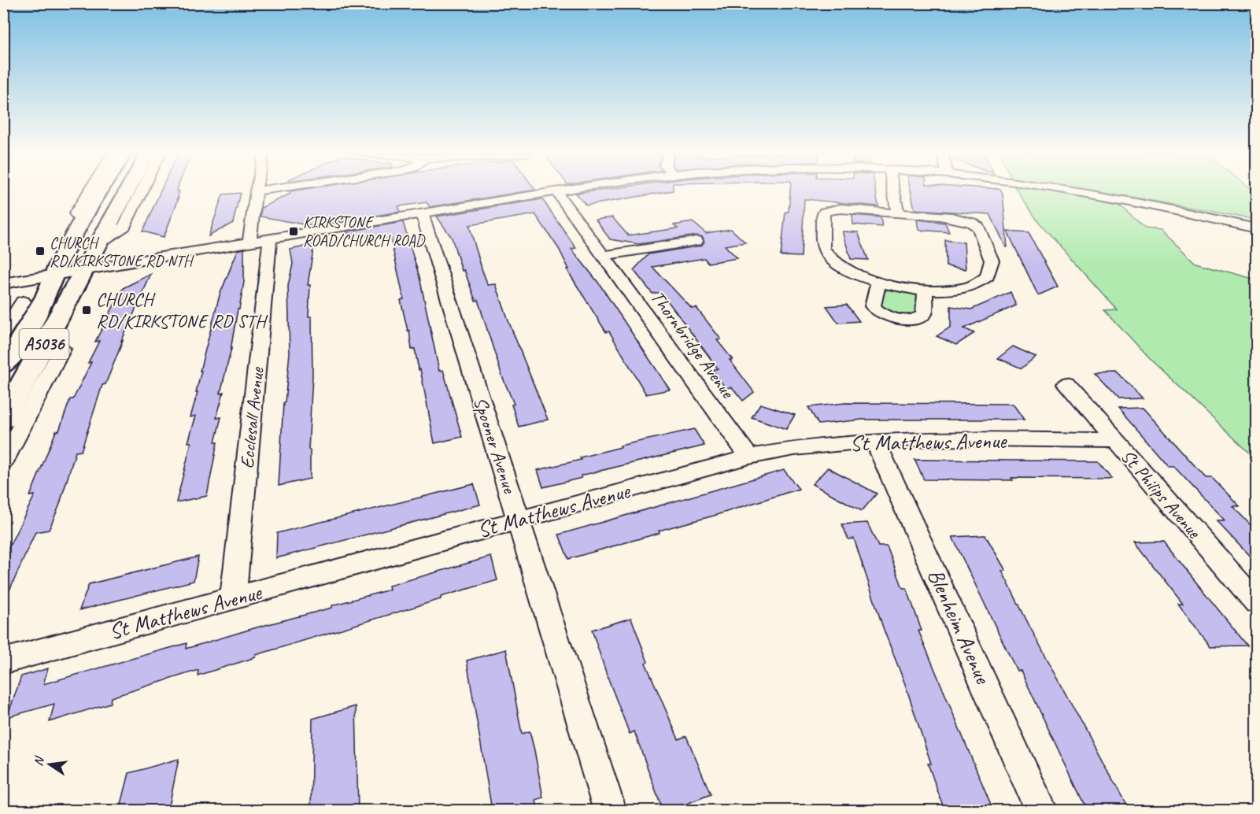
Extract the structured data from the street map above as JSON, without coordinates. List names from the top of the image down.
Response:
{
  "streets": {
    "highway": ["A5036"],
    "street": [
      "Thornbridge Avenue",
      "Ecclesall Avenue",
      "St Matthews Avenue",
      "Spooner Avenue",
      "St Philips Avenue",
      "Blenheim Avenue"
    ]
  },
  "crossings": [
    ["Thornbridge Avenue", "St Matthews Avenue"],
    ["Ecclesall Avenue", "St Matthews Avenue"],
    ["St Matthews Avenue", "Spooner Avenue"],
    ["St Matthews Avenue", "St Philips Avenue"],
    ["St Matthews Avenue", "Blenheim Avenue"]
  ],
  "places": {
    "transit": ["KIRKSTONE ROAD/CHURCH ROAD", "CHURCH RD/KIRKSTONE RD NTH", "CHURCH RD/KIRKSTONE RD STH"]
  },
  "north": "left"
}
